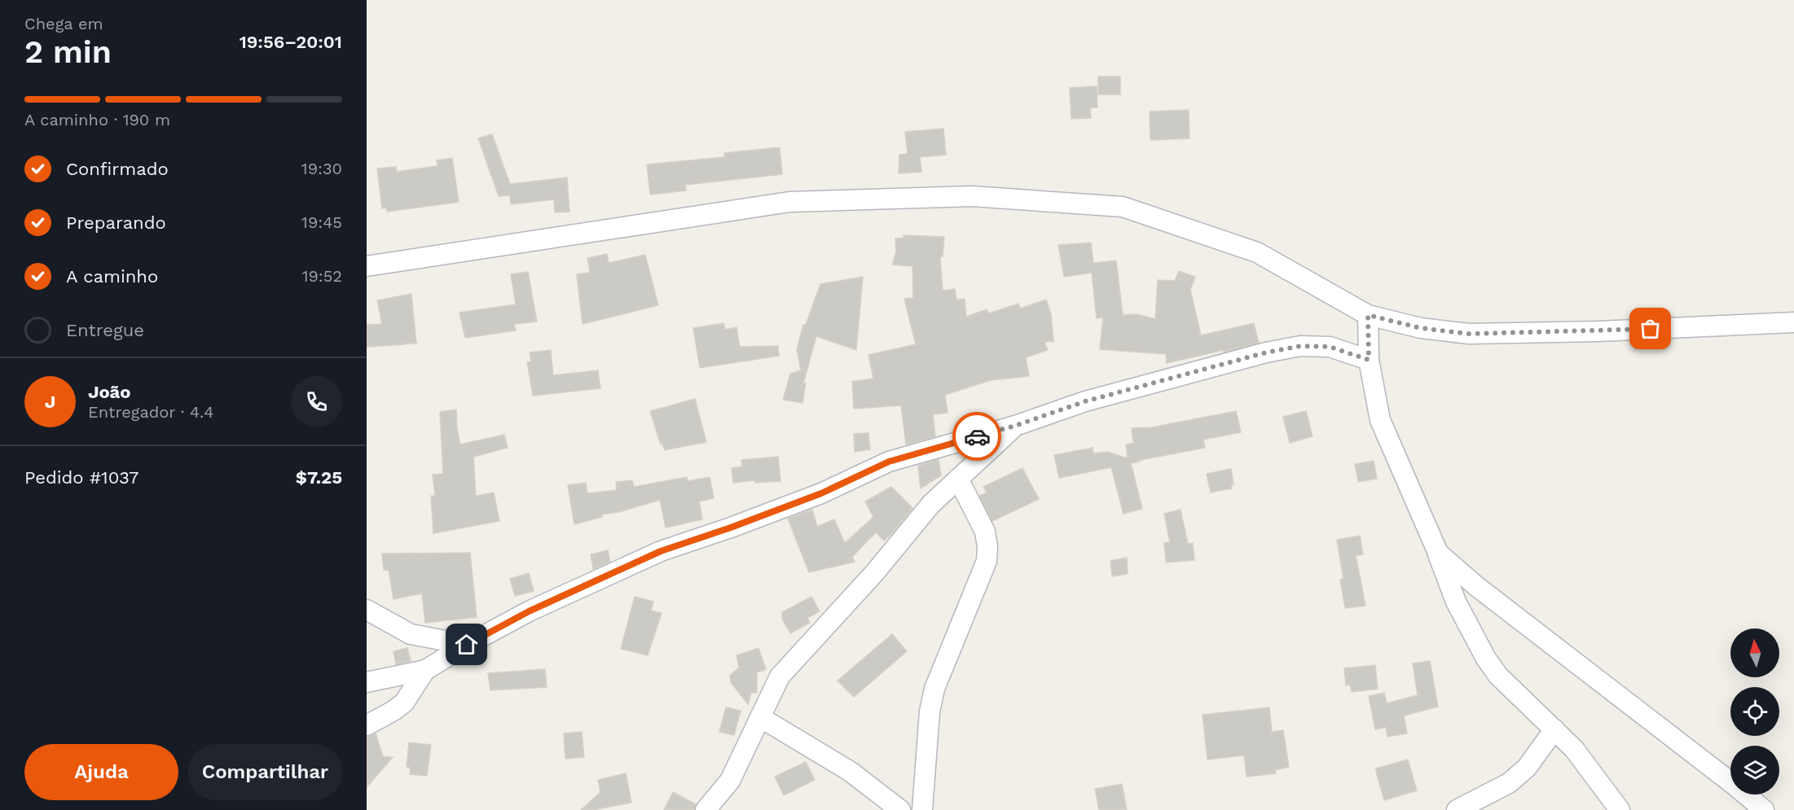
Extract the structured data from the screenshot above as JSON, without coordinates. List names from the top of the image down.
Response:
{
  "north": "top",
  "page": {
    "heading": ["2 min", "Chega em", "19:56–20:01"],
    "panel": [
      "João",
      "Entregador · 4.4",
      "Pedido #1037",
      "$7.25"
    ],
    "bar": "A caminho · 190 m",
    "list": [
      ["Confirmado", "19:30"],
      ["Preparando", "19:45"],
      ["A caminho", "19:52"],
      "Entregue"
    ],
    "round": "J",
    "buttons": ["Ajuda", "Compartilhar"]
  }
}
